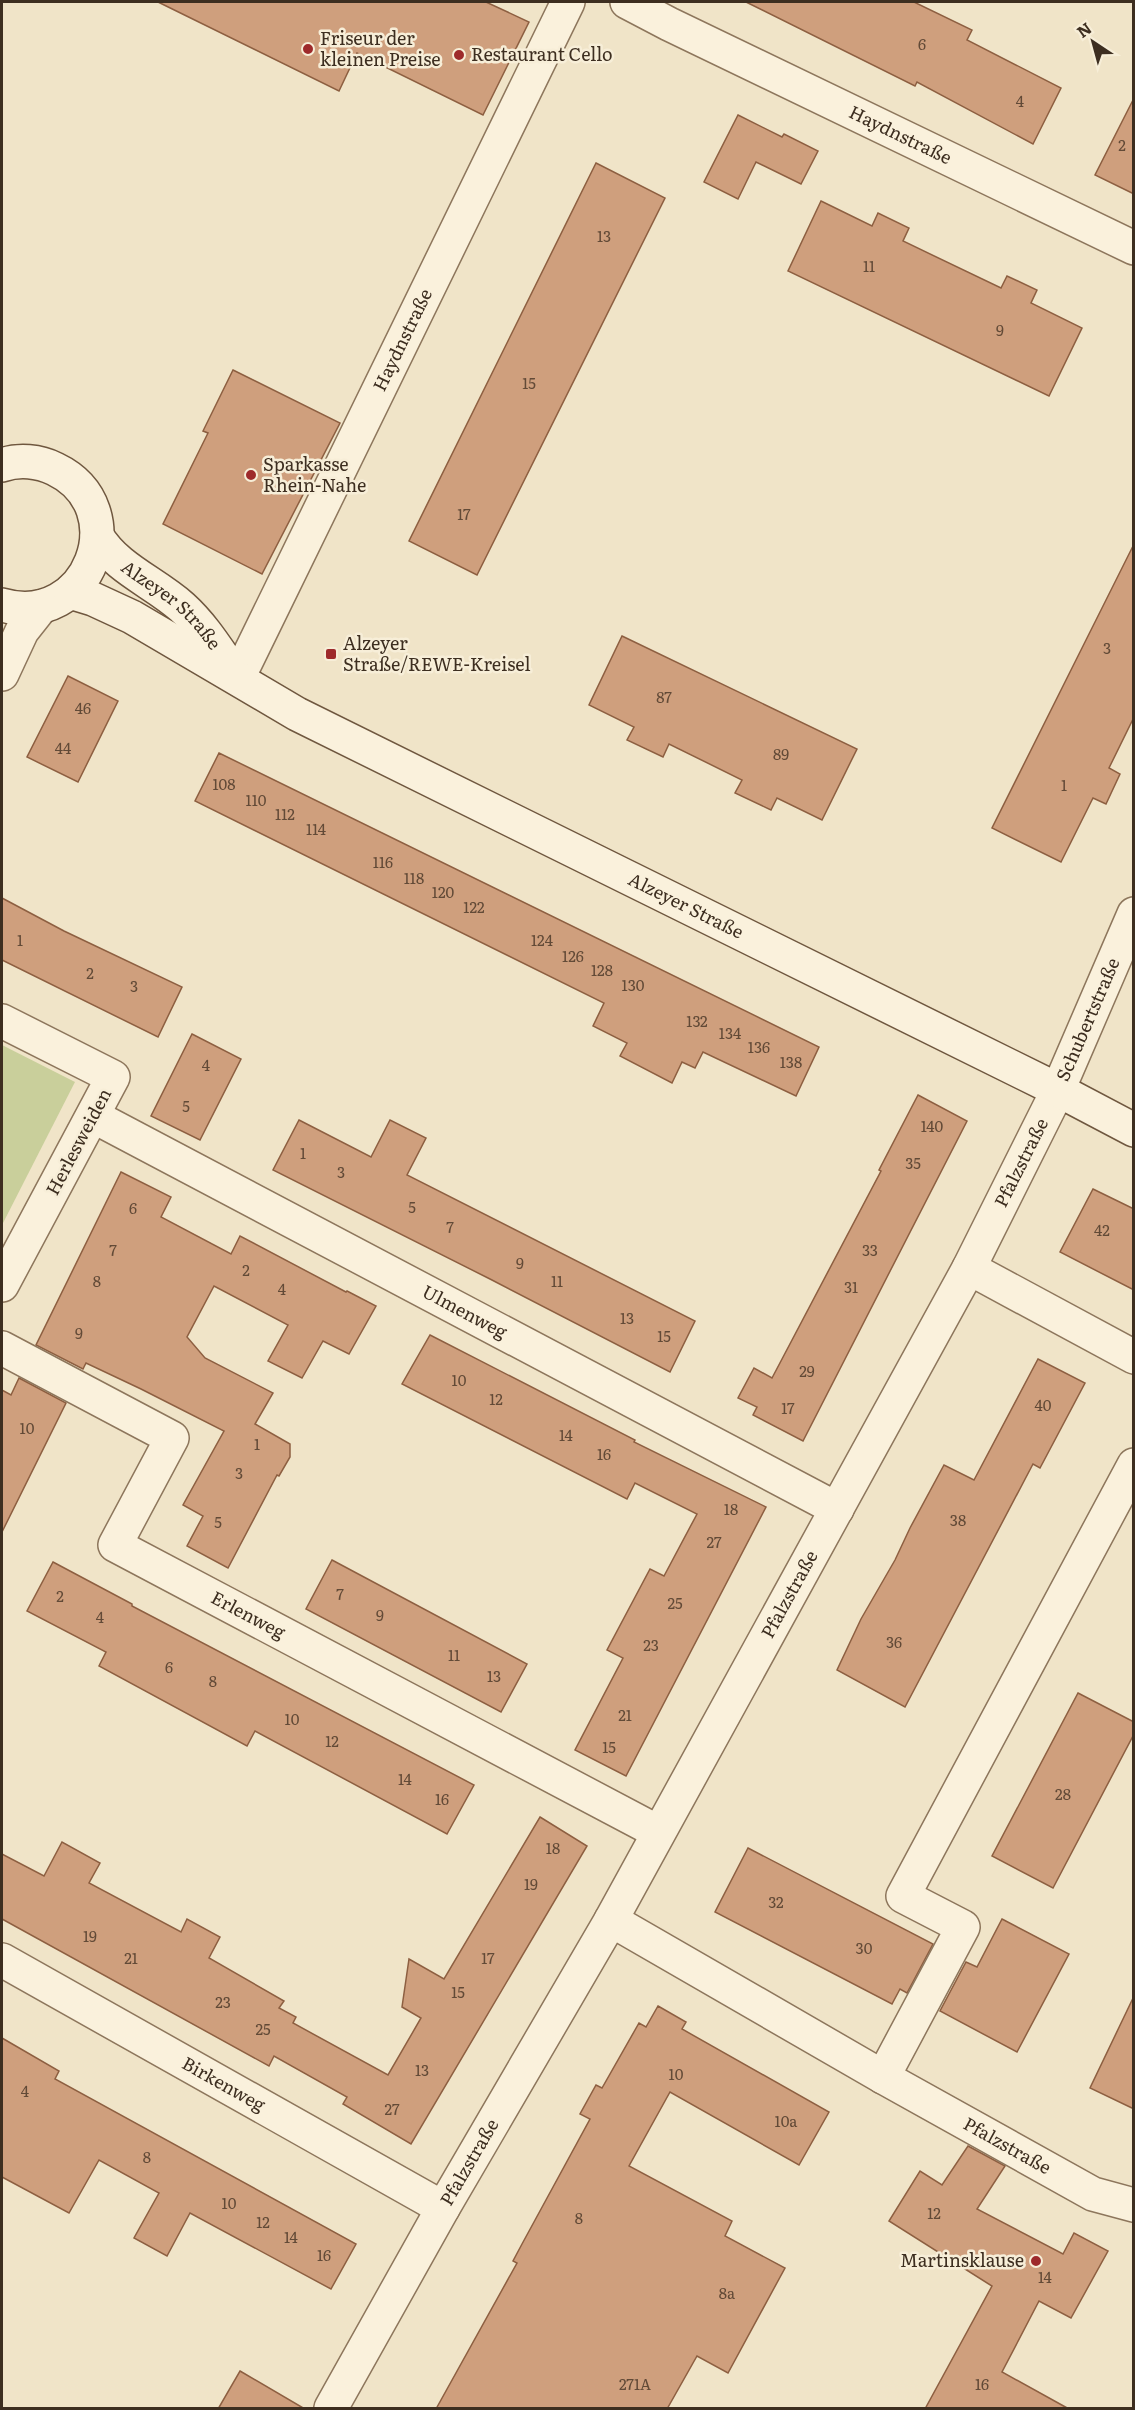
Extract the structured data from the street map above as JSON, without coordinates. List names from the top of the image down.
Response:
{
  "streets": {
    "street": [
      "Haydnstraße",
      "Alzeyer Straße",
      "Schubertstraße",
      "Herlesweiden",
      "Pfalzstraße",
      "Ulmenweg",
      "Erlenweg",
      "Birkenweg"
    ]
  },
  "crossings": [
    ["Haydnstraße", "Alzeyer Straße"],
    ["Alzeyer Straße", "Schubertstraße"],
    ["Alzeyer Straße", "Pfalzstraße"],
    ["Schubertstraße", "Pfalzstraße"],
    ["Herlesweiden", "Ulmenweg"],
    ["Pfalzstraße", "Ulmenweg"],
    ["Pfalzstraße", "Erlenweg"],
    ["Pfalzstraße", "Birkenweg"]
  ],
  "places": {
    "other": [
      "Friseur der kleinen Preise",
      "Restaurant Cello",
      "Sparkasse Rhein-Nahe",
      "Martinsklause"
    ],
    "transit": ["Alzeyer Straße/REWE-Kreisel"]
  },
  "house_numbers": [
    "6",
    "4",
    "2",
    "13",
    "11",
    "9",
    "15",
    "17",
    "3",
    "87",
    "46",
    "44",
    "89",
    "108",
    "1",
    "110",
    "112",
    "114",
    "116",
    "118",
    "120",
    "122",
    "1",
    "124",
    "126",
    "128",
    "2",
    "130",
    "3",
    "132",
    "134",
    "136",
    "138",
    "4",
    "5",
    "140",
    "1",
    "35",
    "3",
    "5",
    "6",
    "7",
    "42",
    "7",
    "33",
    "9",
    "2",
    "8",
    "11",
    "31",
    "4",
    "13",
    "9",
    "15",
    "29",
    "10",
    "12",
    "40",
    "17",
    "10",
    "14",
    "1",
    "16",
    "3",
    "18",
    "38",
    "5",
    "27",
    "7",
    "2",
    "25",
    "9",
    "4",
    "36",
    "23",
    "11",
    "6",
    "13",
    "8",
    "21",
    "10",
    "12",
    "15",
    "14",
    "28",
    "16",
    "18",
    "19",
    "32",
    "19",
    "30",
    "21",
    "17",
    "15",
    "23",
    "25",
    "13",
    "10",
    "4",
    "27",
    "10a",
    "8",
    "10",
    "12",
    "8",
    "12",
    "14",
    "16",
    "14",
    "8a",
    "271A",
    "16"
  ],
  "north": "top left"
}
